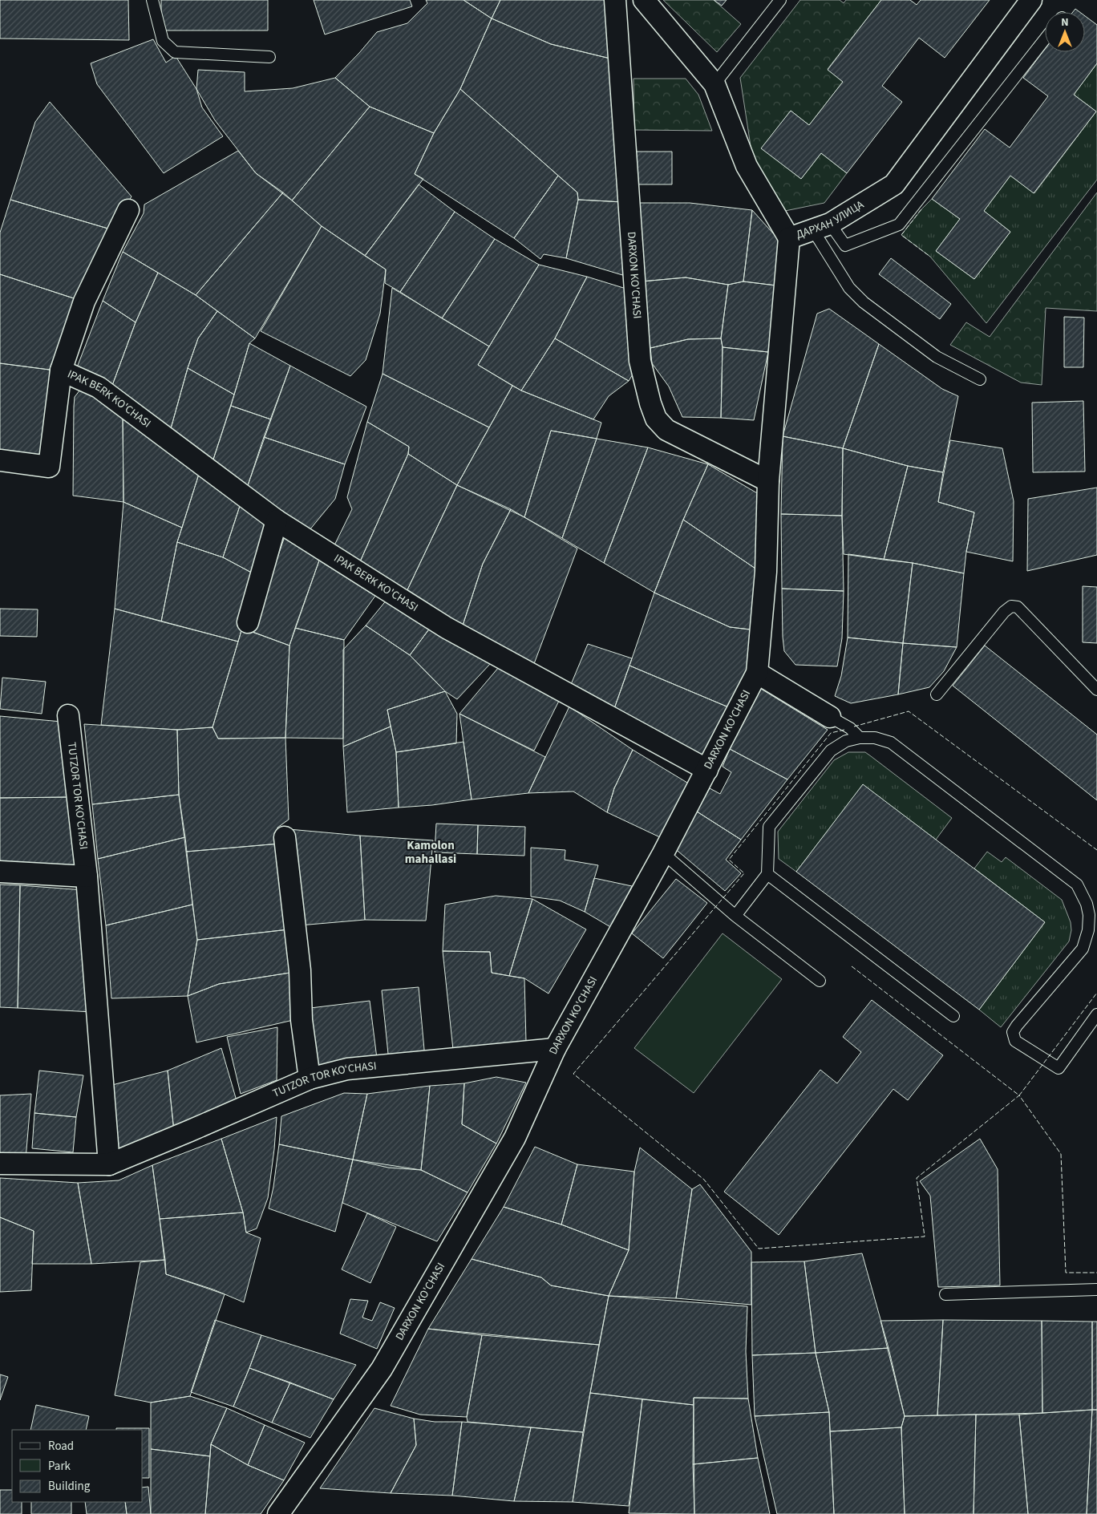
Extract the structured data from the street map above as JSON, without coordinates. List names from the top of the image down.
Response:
{
  "streets": {
    "street": [
      "ДАРХАН УЛИЦА",
      "DARXON KO'CHASI",
      "IPAK BERK KO'CHASI",
      "TUTZOR TOR KO‘CHASI"
    ]
  },
  "crossings": [
    ["ДАРХАН УЛИЦА", "DARXON KO'CHASI"],
    ["DARXON KO'CHASI", "IPAK BERK KO'CHASI"],
    ["DARXON KO'CHASI", "TUTZOR TOR KO‘CHASI"]
  ],
  "districts": ["Kamolon mahallasi"],
  "legend": ["Road", "Park", "Building"],
  "north": "top"
}
